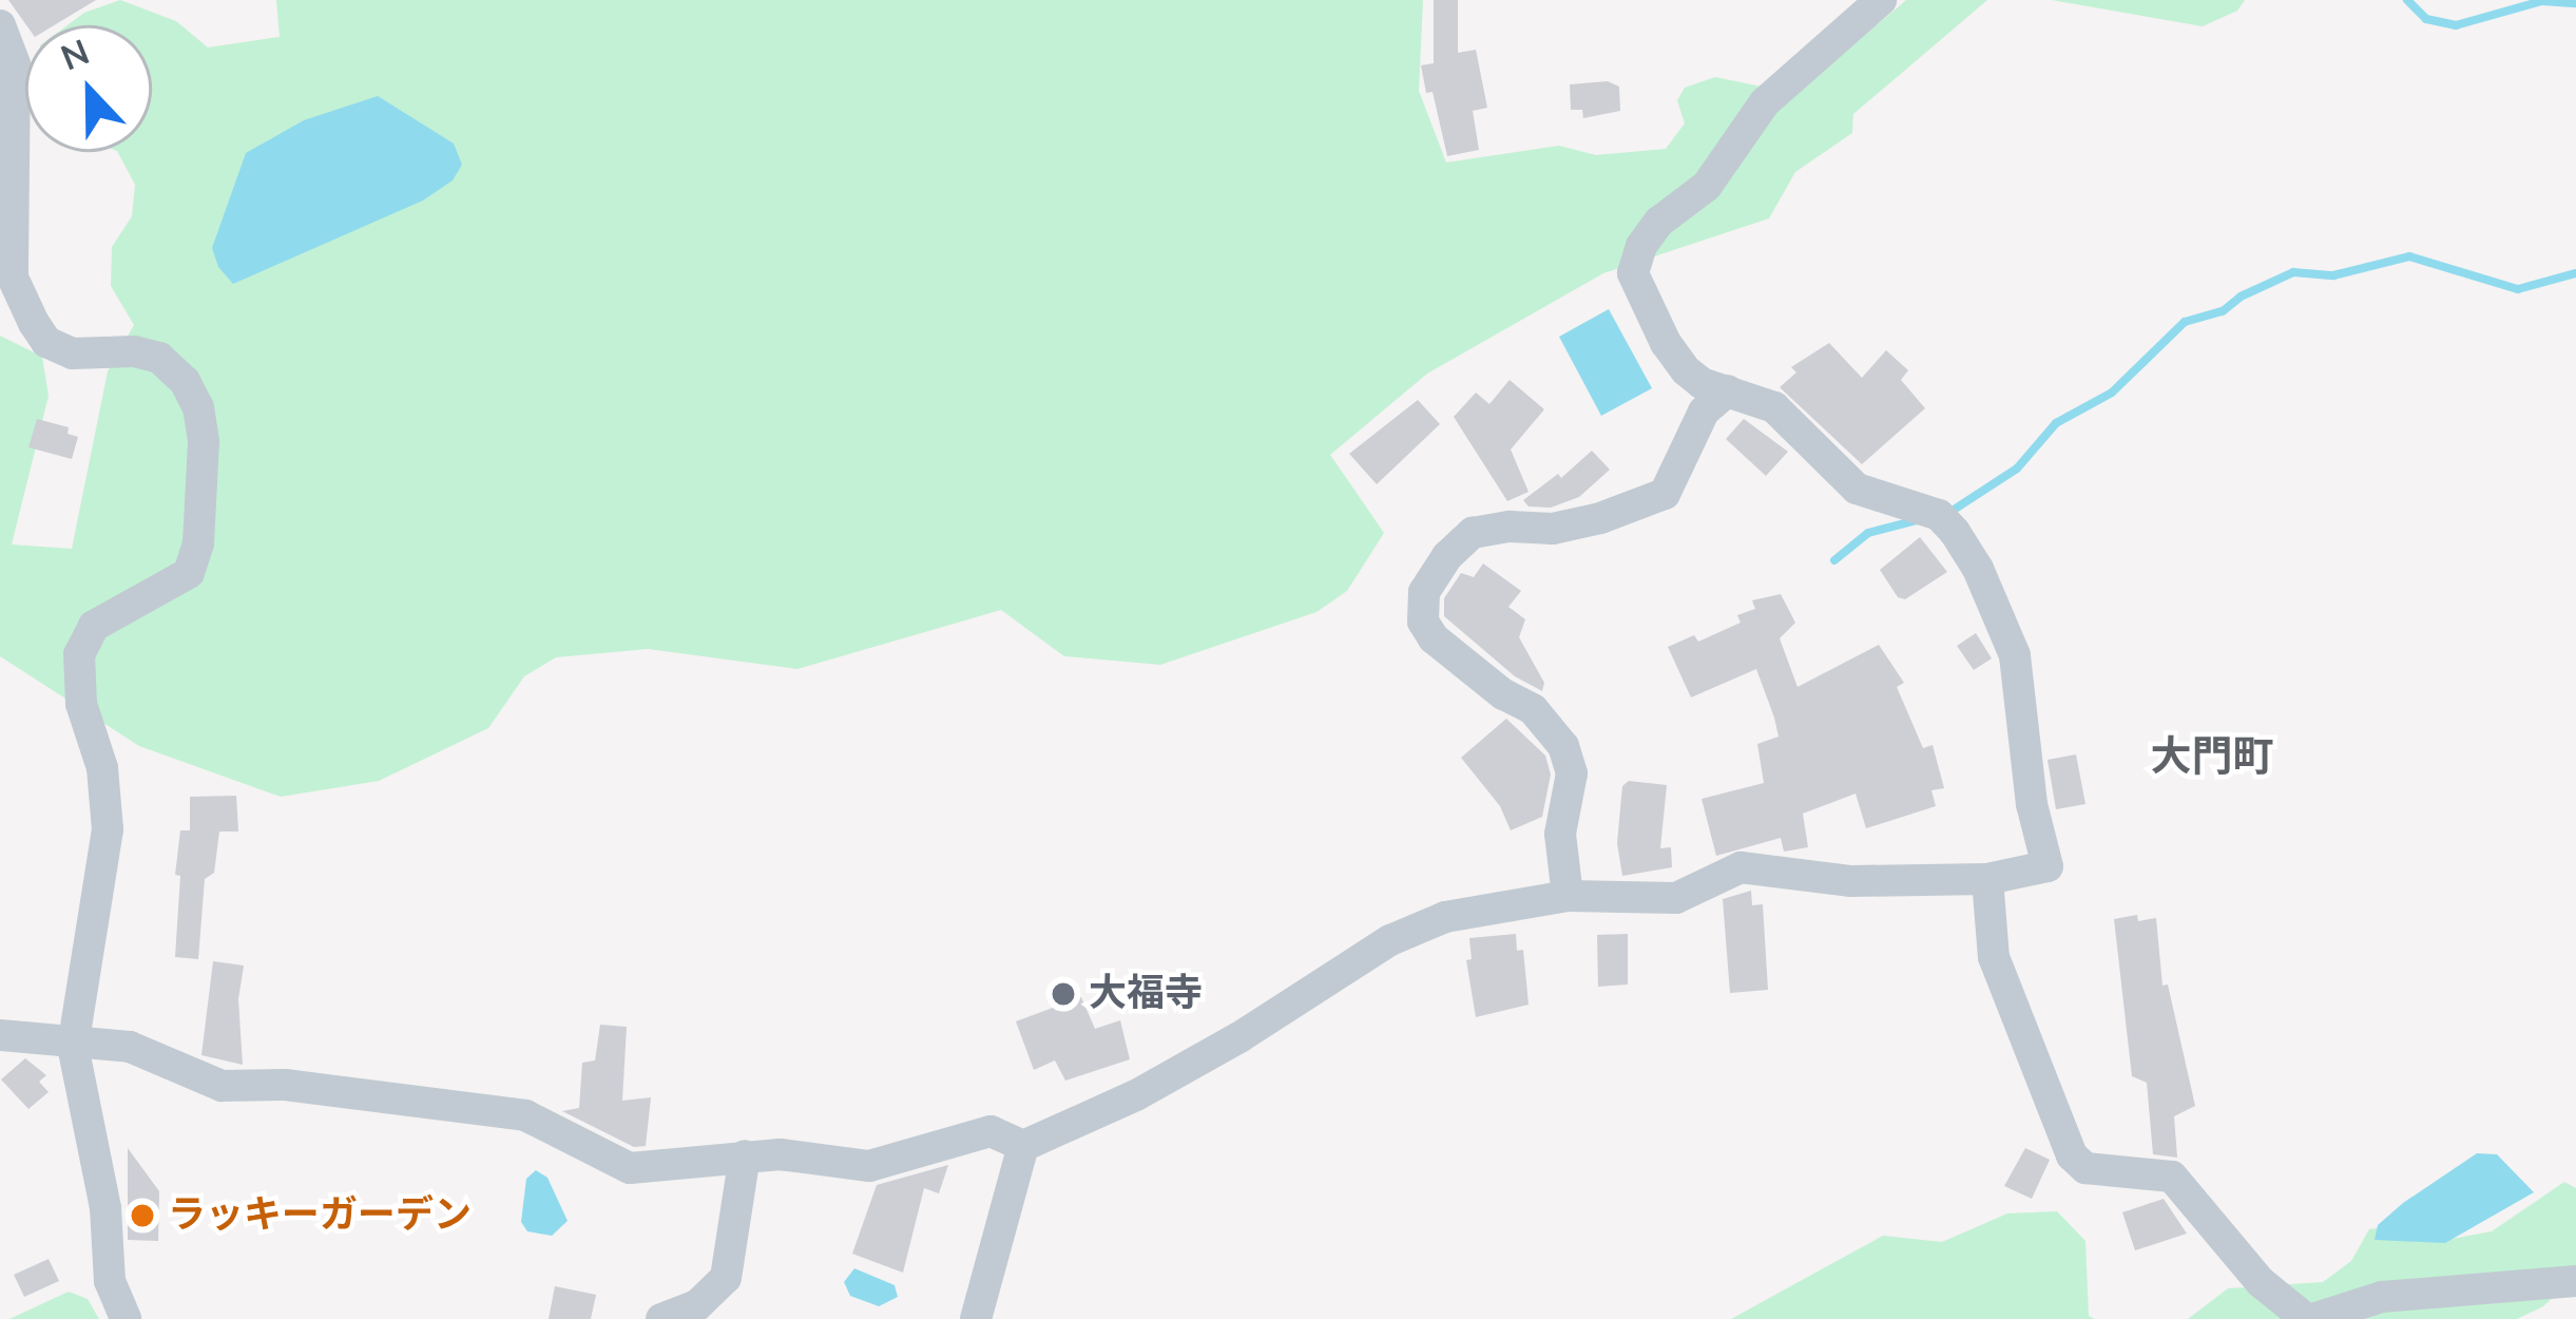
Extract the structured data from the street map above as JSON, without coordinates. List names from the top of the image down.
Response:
{
  "districts": ["大門町"],
  "places": ["大福寺", "ラッキーガーデン"],
  "north": "top"
}
